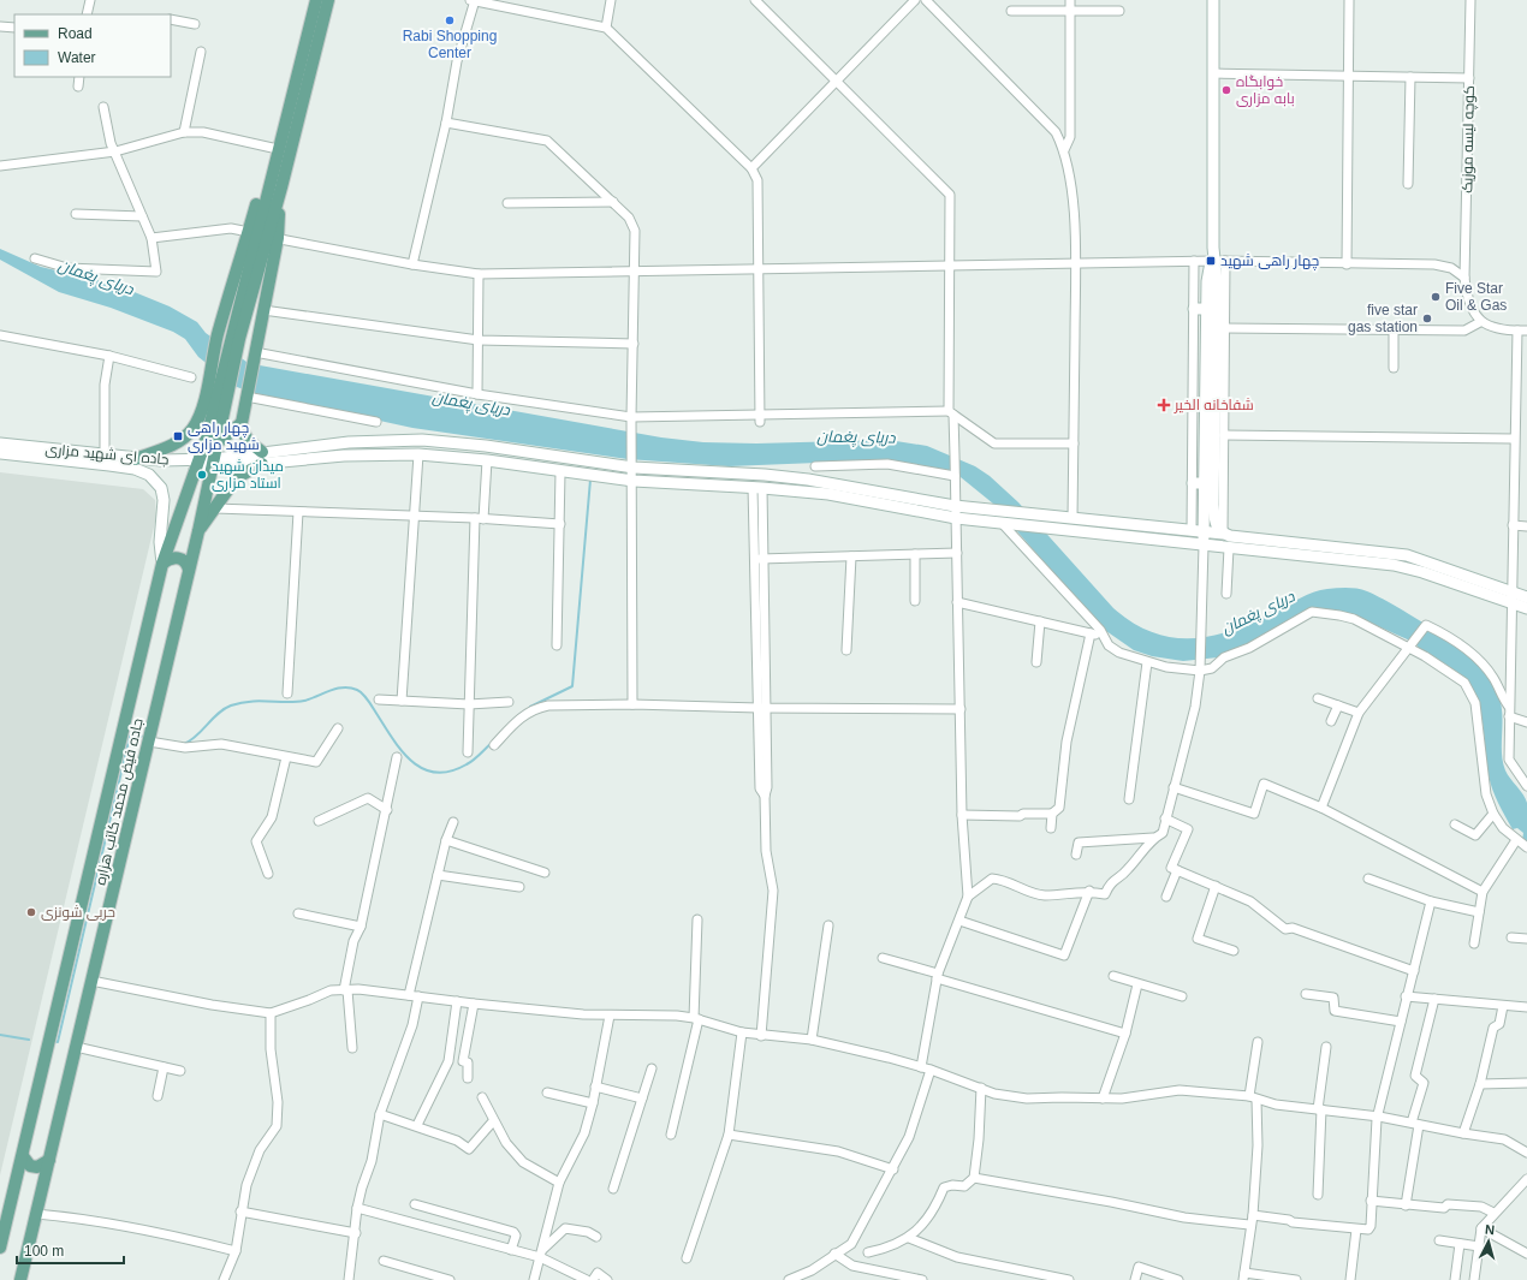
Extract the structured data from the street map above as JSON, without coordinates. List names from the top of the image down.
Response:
{
  "streets": {
    "main road": ["جاده ای شهید مزاری", "جاده فیض محمد کاتب هزاره"],
    "street": ["کوچه لیسه موزیک"]
  },
  "crossings": [
    ["جاده ای شهید مزاری", "جاده فیض محمد کاتب هزاره"]
  ],
  "water": ["دریای پغمان"],
  "places": {
    "other": [
      "Rabi Shopping Center",
      "خوابگاه بابه مزاری",
      "Five Star Oil & Gas",
      "five star gas station",
      "میدان شهید استاد مزاری",
      "حربی شونزی"
    ],
    "transit": ["چهار راهی شهید", "چهار راهی شهید مزاری"],
    "health": ["شفاخانه الخیر"]
  },
  "legend": ["Road", "Water"],
  "scale_bar": "100 m",
  "north": "top"
}
